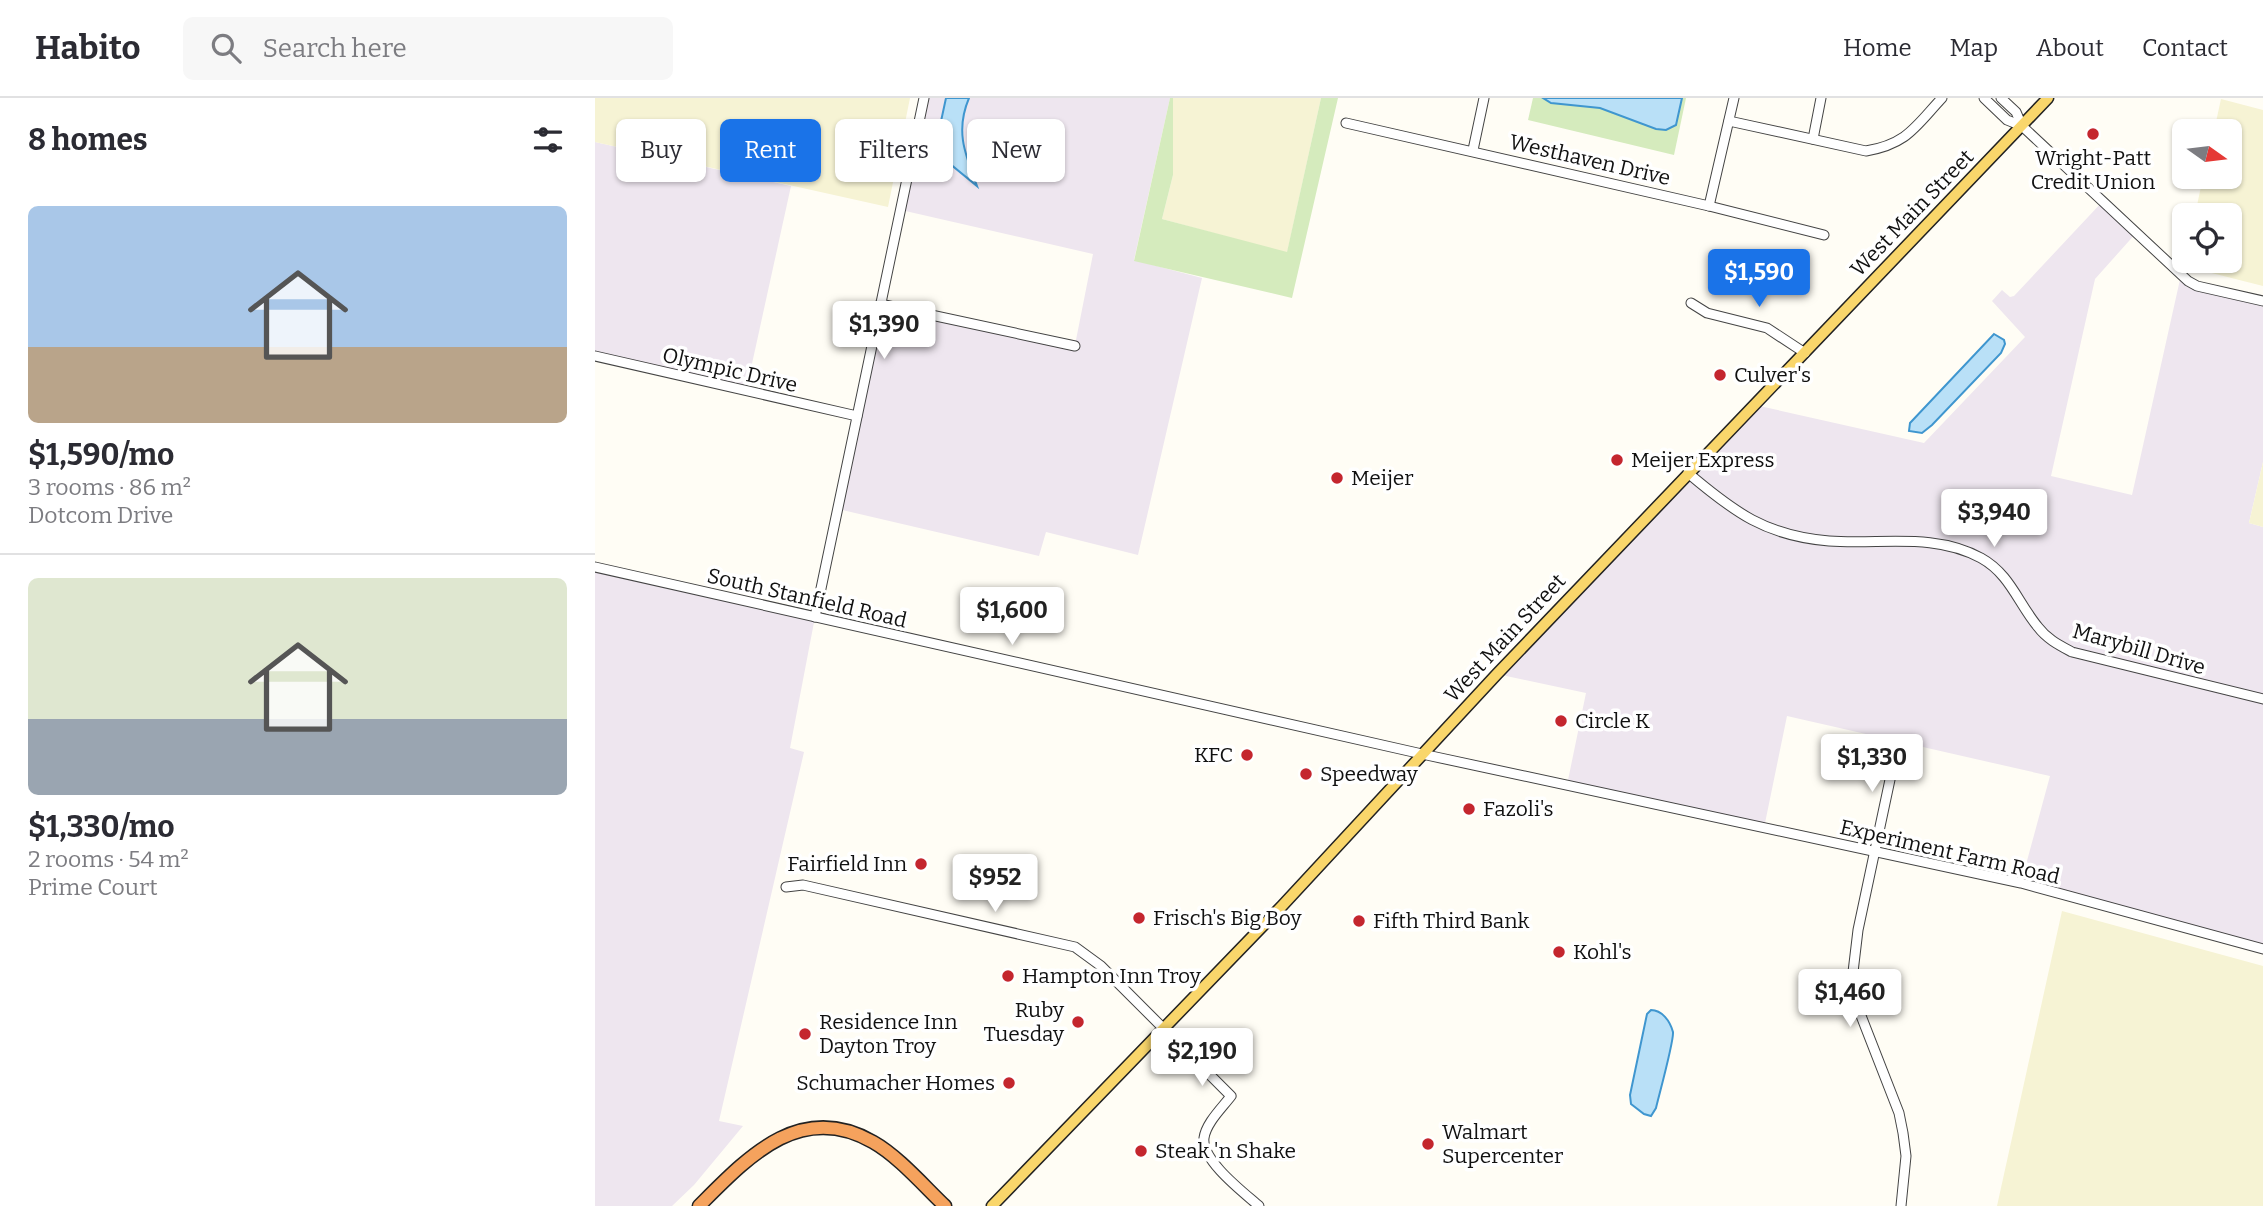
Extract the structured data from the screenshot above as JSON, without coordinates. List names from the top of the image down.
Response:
{
  "streets": {
    "main road": ["West Main Street"],
    "street": [
      "Westhaven Drive",
      "Olympic Drive",
      "South Stanfield Road",
      "Marybill Drive",
      "Experiment Farm Road"
    ]
  },
  "crossings": [
    ["West Main Street", "South Stanfield Road"],
    ["West Main Street", "Marybill Drive"],
    ["West Main Street", "Experiment Farm Road"],
    ["South Stanfield Road", "Experiment Farm Road"]
  ],
  "places": [
    "Wright-Patt Credit Union",
    "Culver's",
    "Meijer Express",
    "Meijer",
    "Circle K",
    "KFC",
    "Speedway",
    "Fazoli's",
    "Fairfield Inn",
    "Frisch's Big Boy",
    "Fifth Third Bank",
    "Kohl's",
    "Hampton Inn Troy",
    "Ruby Tuesday",
    "Residence Inn Dayton Troy",
    "Schumacher Homes",
    "Walmart Supercenter",
    "Steak 'n Shake"
  ],
  "north": "right",
  "page": {
    "header": "Habito",
    "search": "Search here",
    "nav": [
      "Home",
      "Map",
      "About",
      "Contact"
    ],
    "heading": "8 homes",
    "chip": [
      "Buy",
      "Rent",
      "Filters",
      "New"
    ],
    "list": [
      {
        "name": "$1,590/mo",
        "note": "3 rooms · 86 m² · Dotcom Drive"
      },
      {
        "name": "$1,330/mo",
        "note": "2 rooms · 54 m² · Prime Court"
      }
    ],
    "price": [
      "$1,590",
      "$1,390",
      "$3,940",
      "$1,600",
      "$1,330",
      "$952",
      "$1,460",
      "$2,190"
    ]
  }
}
